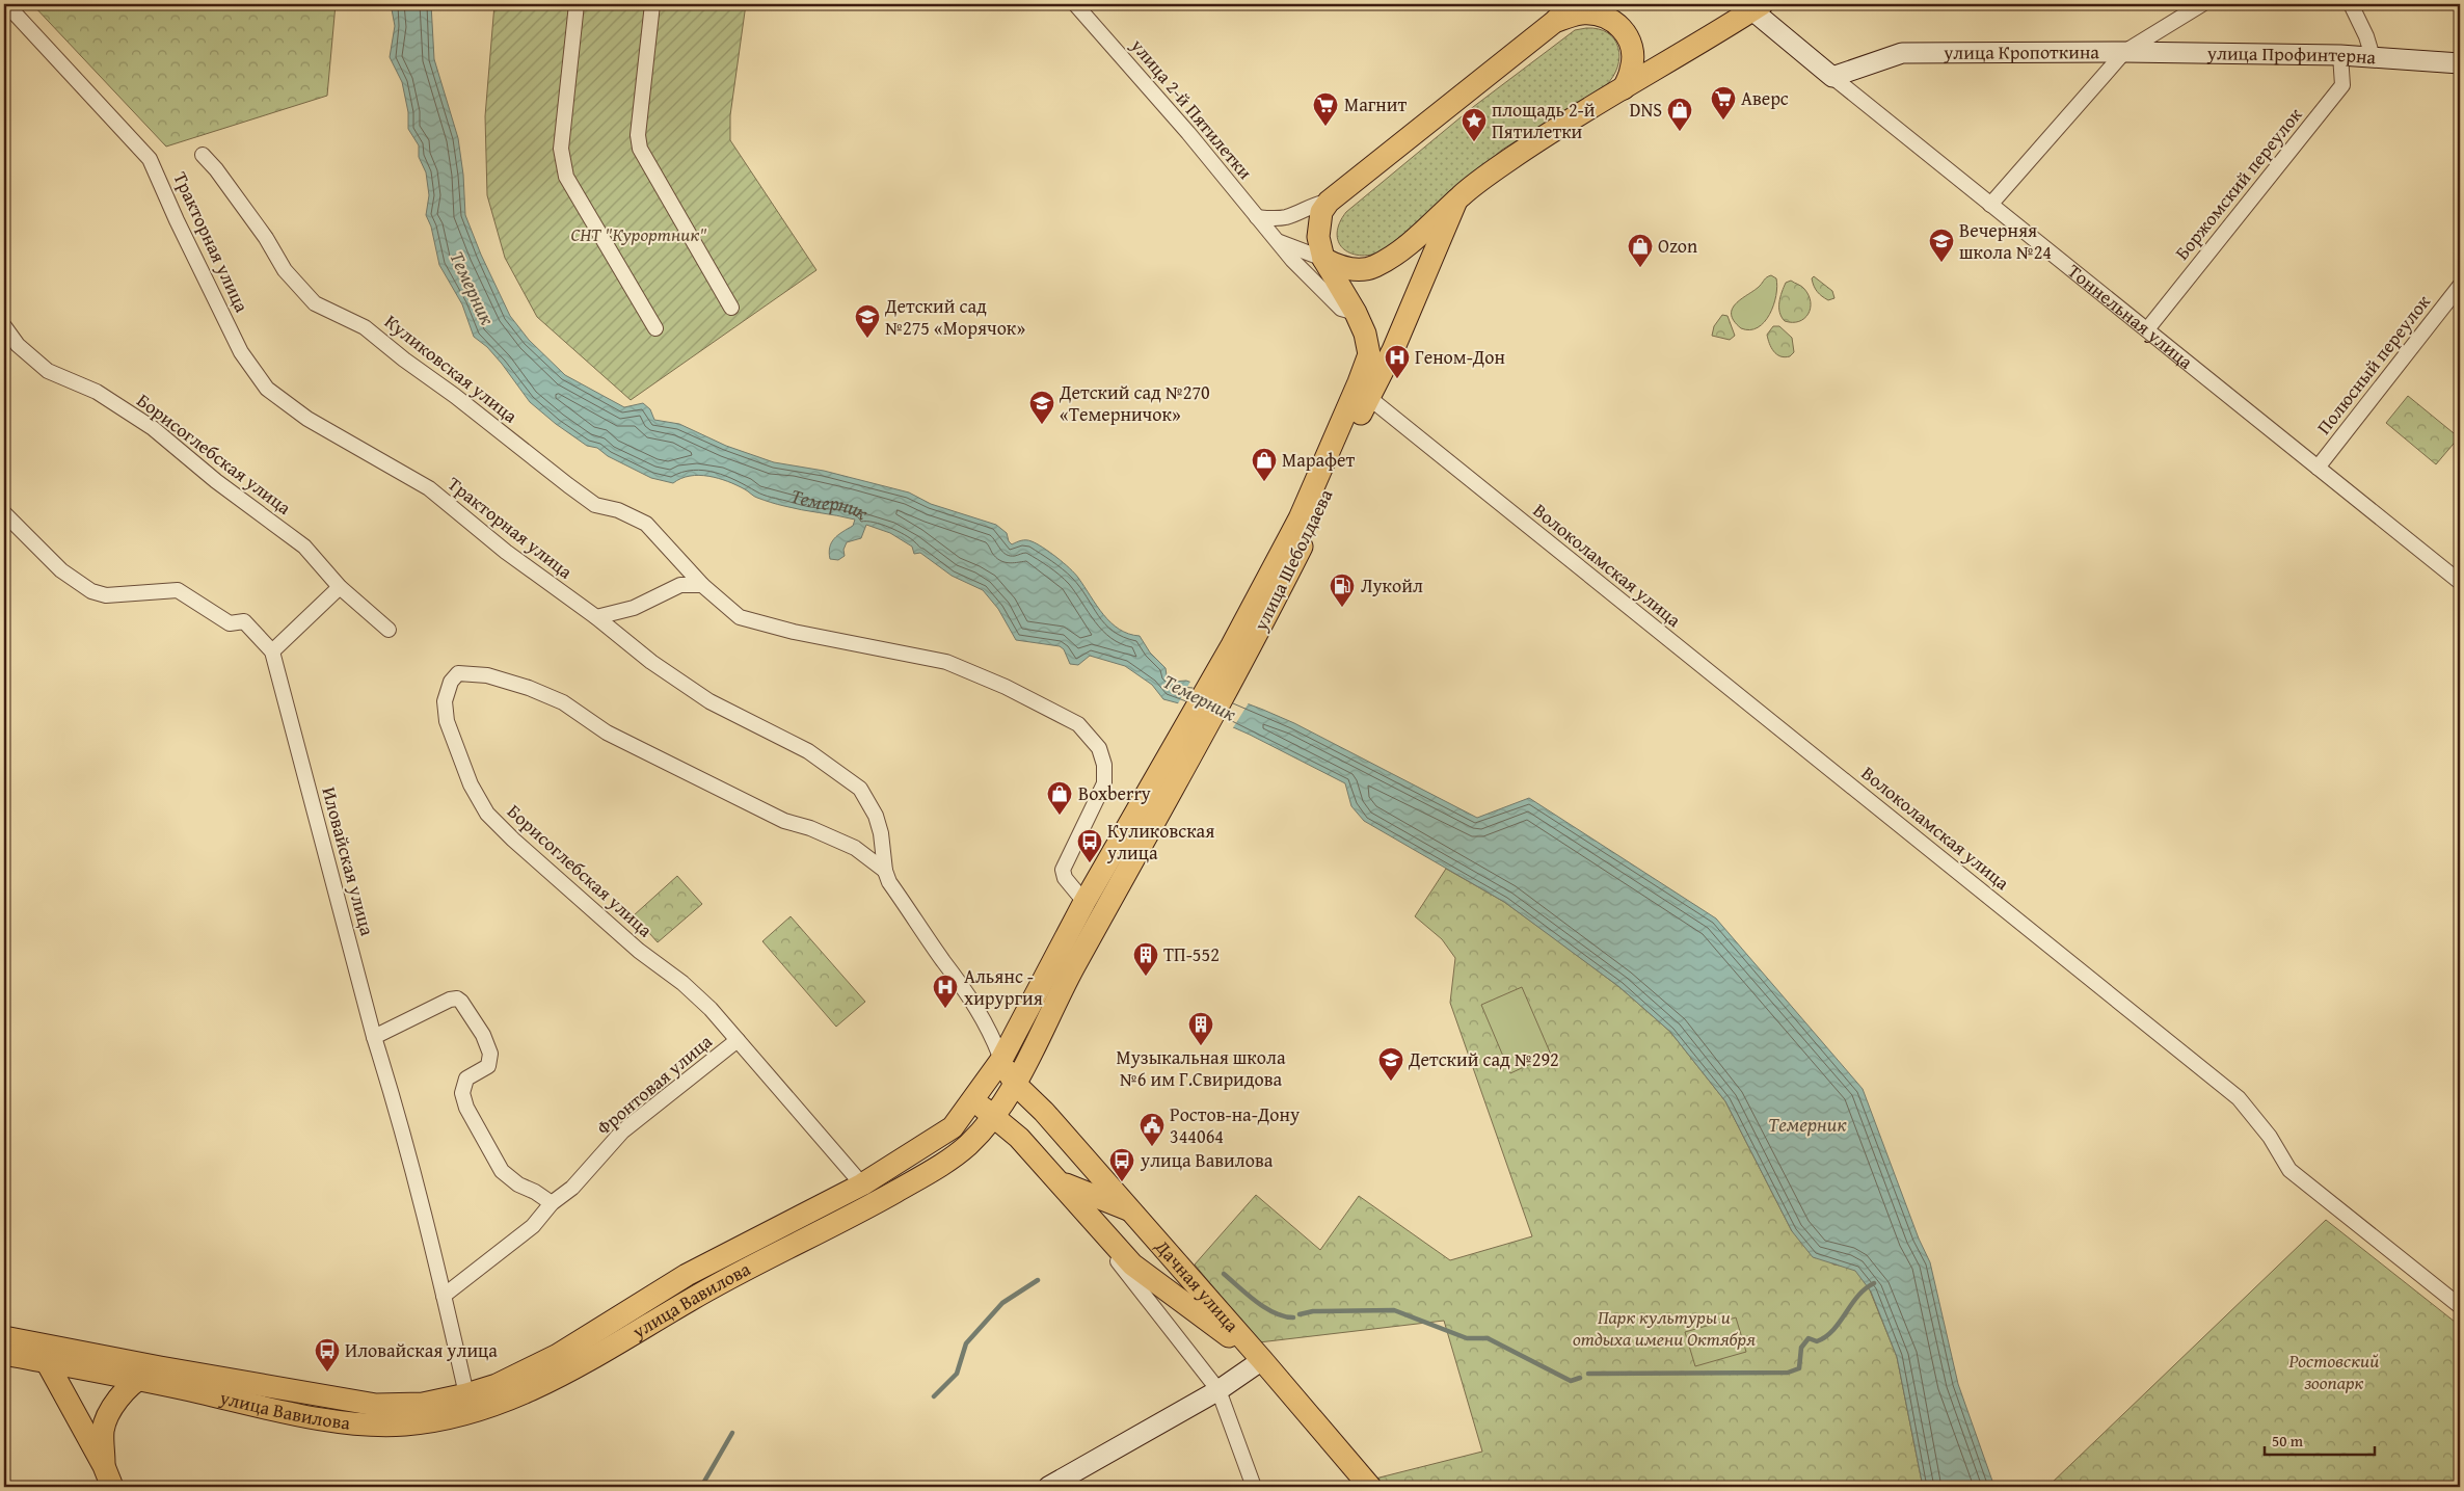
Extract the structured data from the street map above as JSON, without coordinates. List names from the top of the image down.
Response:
{
  "streets": {
    "main road": ["улица Шеболдаева", "Дачная улица", "улица Вавилова"],
    "street": [
      "улица Кропоткина",
      "улица Профинтерна",
      "улица 2-й Пятилетки",
      "Боржомский переулок",
      "Тракторная улица",
      "Тоннельная улица",
      "Полюсный переулок",
      "Куликовская улица",
      "Борисоглебская улица",
      "Волоколамская улица",
      "Иловайская улица",
      "Фронтовая улица"
    ]
  },
  "crossings": [
    ["улица Кропоткина", "улица Профинтерна"],
    ["улица Кропоткина", "Тоннельная улица"],
    ["улица Профинтерна", "Боржомский переулок"],
    ["Боржомский переулок", "Тоннельная улица"],
    ["Тракторная улица", "Борисоглебская улица"],
    ["Тракторная улица", "Дачная улица"],
    ["Тракторная улица", "улица Вавилова"],
    ["Тоннельная улица", "Полюсный переулок"],
    ["Куликовская улица", "улица Вавилова"],
    ["Борисоглебская улица", "Фронтовая улица"],
    ["Борисоглебская улица", "улица Вавилова"],
    ["улица Шеболдаева", "Волоколамская улица"],
    ["улица Шеболдаева", "улица Вавилова"],
    ["Иловайская улица", "Фронтовая улица"],
    ["Иловайская улица", "улица Вавилова"],
    ["Дачная улица", "улица Вавилова"]
  ],
  "water": ["Темерник"],
  "parks": ["СНТ \"Курортник\"", "Парк культуры и отдыха имени Октября", "Ростовский зоопарк"],
  "places": {
    "supermarket": ["Аверс", "Магнит"],
    "shop": [
      "DNS",
      "Ozon",
      "Марафет",
      "Boxberry"
    ],
    "place": ["площадь 2-й Пятилетки"],
    "school or university": [
      "Вечерняя школа №24",
      "Детский сад №275 «Морячок»",
      "Детский сад №270 «Темерничок»",
      "Детский сад №292"
    ],
    "hospital": ["Геном-Дон", "Альянс - хирургия"],
    "fuel station": ["Лукойл"],
    "bus stop": ["Куликовская улица", "улица Вавилова", "Иловайская улица"],
    "building": ["ТП-552", "Музыкальная школа №6 им Г.Свиридова"],
    "public building": ["Ростов-на-Дону 344064"]
  },
  "scale_bar": "50 m"
}
